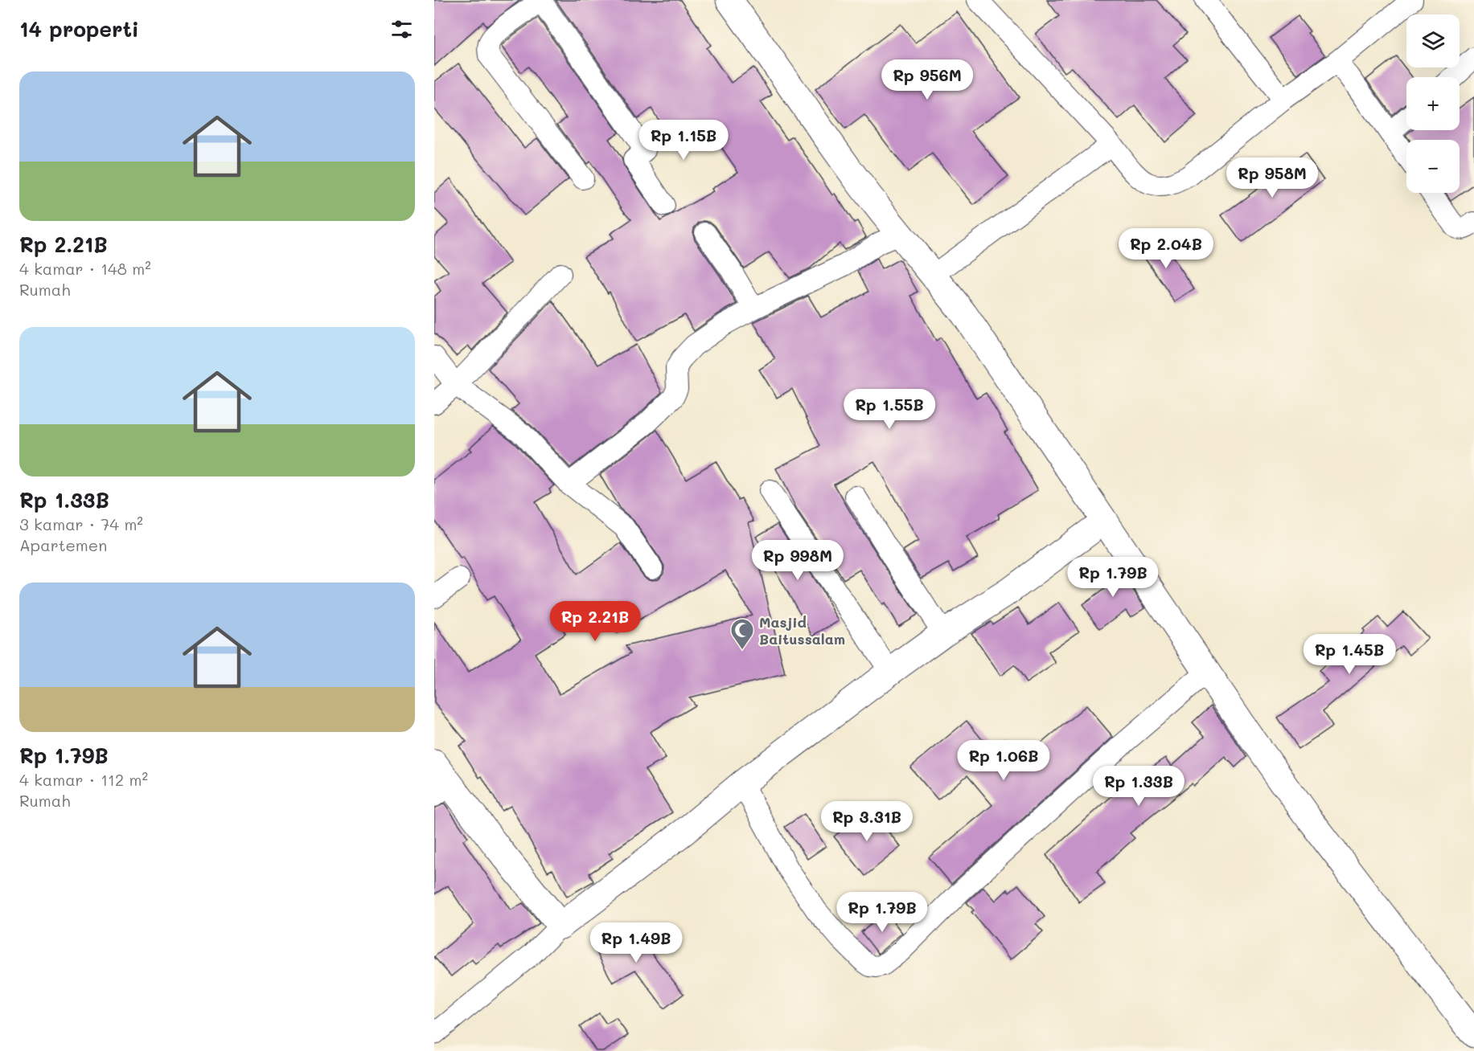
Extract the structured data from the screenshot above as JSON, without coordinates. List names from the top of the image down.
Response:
{
  "places": {
    "mosque": ["Masjid Baitussalam"]
  },
  "page": {
    "heading": "14 properti",
    "map_buttons": ["+", "−"],
    "list": [
      {
        "name": "Rp 2.21B",
        "note": "4 kamar · 148 m² · Rumah"
      },
      {
        "name": "Rp 1.33B",
        "note": "3 kamar · 74 m² · Apartemen"
      },
      {
        "name": "Rp 1.79B",
        "note": "4 kamar · 112 m² · Rumah"
      }
    ],
    "price": [
      "Rp 956M",
      "Rp 1.15B",
      "Rp 958M",
      "Rp 2.04B",
      "Rp 1.55B",
      "Rp 998M",
      "Rp 1.79B",
      "Rp 2.21B",
      "Rp 1.45B",
      "Rp 1.06B",
      "Rp 1.33B",
      "Rp 3.31B",
      "Rp 1.79B",
      "Rp 1.49B"
    ]
  }
}
